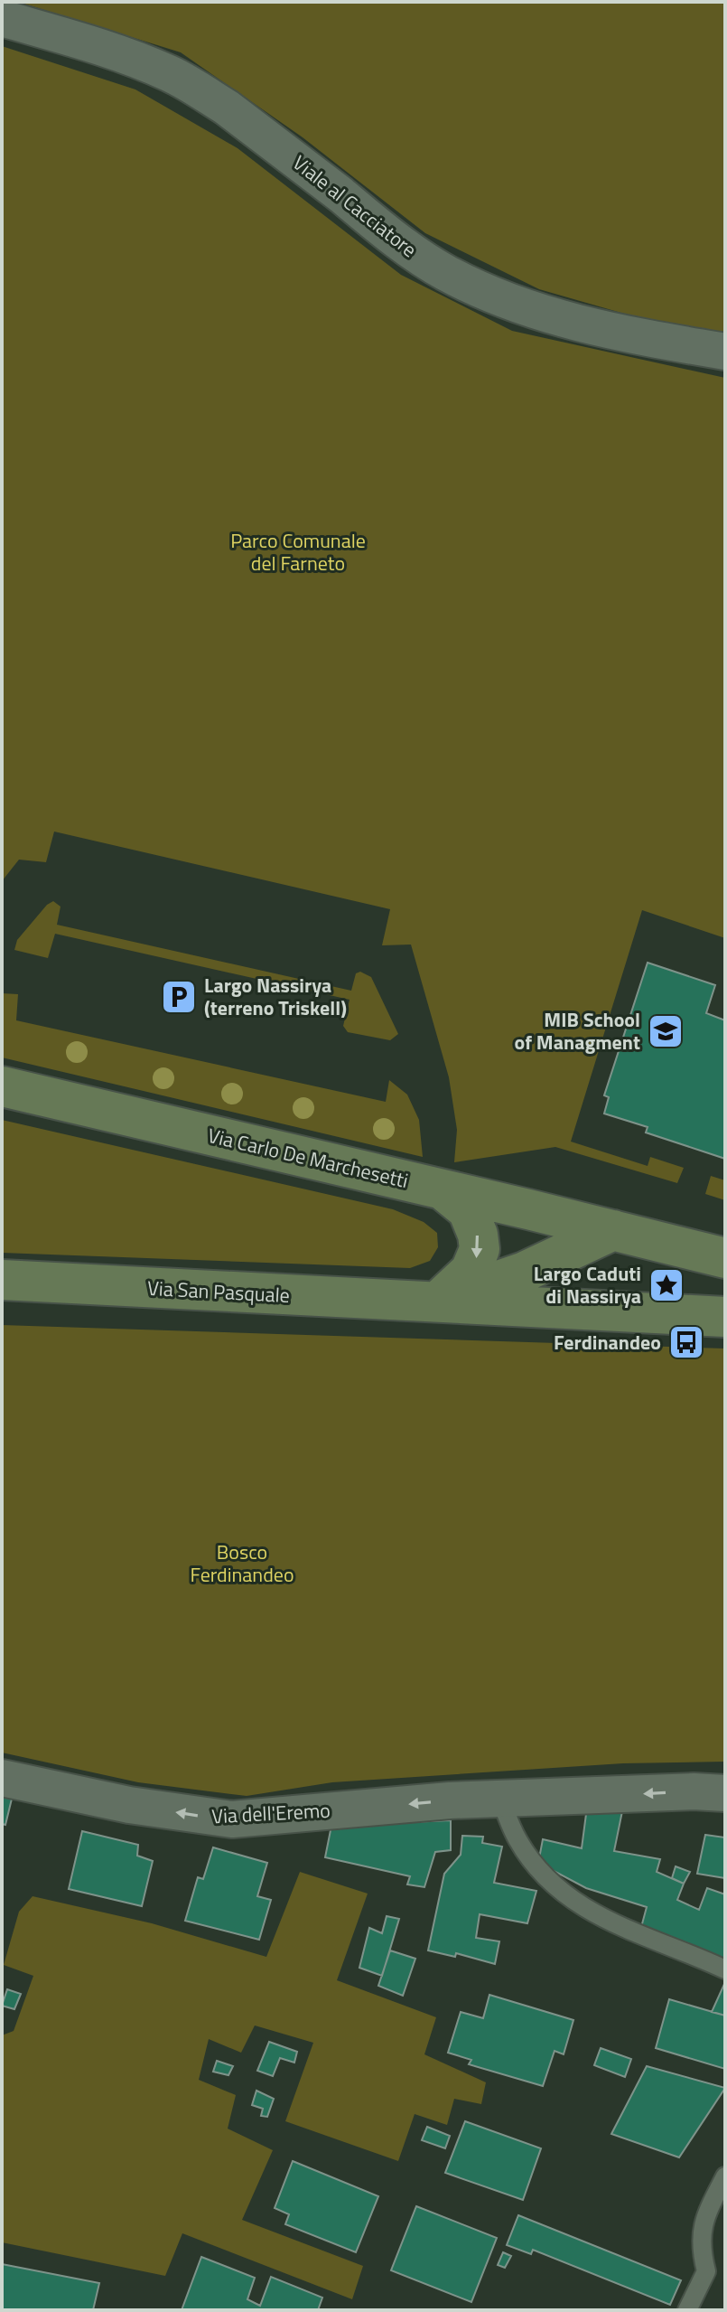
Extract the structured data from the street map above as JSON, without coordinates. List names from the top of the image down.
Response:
{
  "streets": {
    "street": [
      "Viale al Cacciatore",
      "Via Carlo De Marchesetti",
      "Via San Pasquale",
      "Via dell'Eremo"
    ]
  },
  "one_way": ["Via dell'Eremo"],
  "parks": ["Parco Comunale del Farneto", "Bosco Ferdinandeo"],
  "places": {
    "parking": ["Largo Nassirya (terreno Triskell)"],
    "school or university": ["MIB School of Managment"],
    "place": ["Largo Caduti di Nassirya"],
    "bus stop": ["Ferdinandeo"]
  }
}
